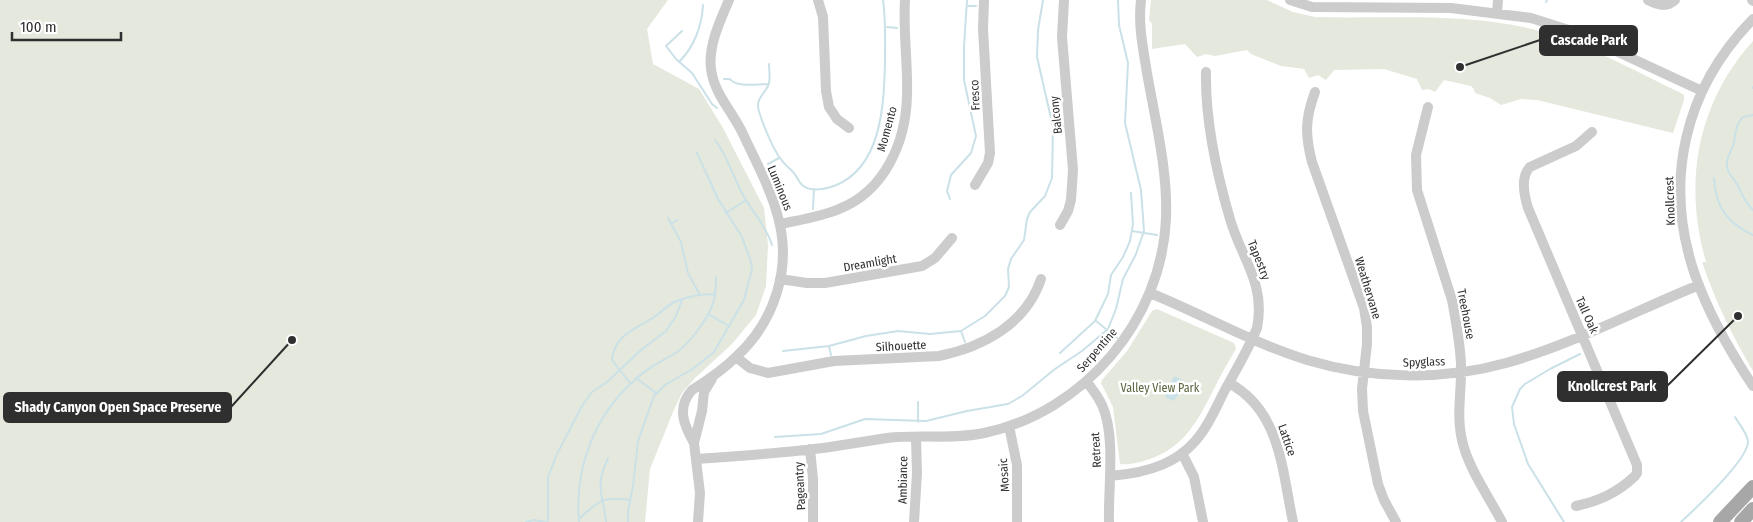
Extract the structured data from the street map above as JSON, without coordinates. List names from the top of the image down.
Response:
{
  "streets": {
    "street": [
      "Fresco",
      "Balcony",
      "Momento",
      "Luminous",
      "Knollcrest",
      "Tapestry",
      "Dreamlight",
      "Weathervane",
      "Treehouse",
      "Tall Oak",
      "Silhouette",
      "Serpentine",
      "Spyglass",
      "Lattice",
      "Retreat",
      "Mosaic",
      "Ambiance",
      "Pageantry"
    ]
  },
  "crossings": [
    ["Momento", "Luminous"],
    ["Luminous", "Dreamlight"],
    ["Luminous", "Silhouette"],
    ["Luminous", "Serpentine"],
    ["Knollcrest", "Spyglass"],
    ["Tapestry", "Spyglass"],
    ["Tapestry", "Lattice"],
    ["Tapestry", "Retreat"],
    ["Weathervane", "Spyglass"],
    ["Treehouse", "Spyglass"],
    ["Tall Oak", "Spyglass"],
    ["Serpentine", "Spyglass"],
    ["Serpentine", "Retreat"],
    ["Serpentine", "Mosaic"],
    ["Serpentine", "Ambiance"],
    ["Serpentine", "Pageantry"]
  ],
  "parks": ["Valley View Park"],
  "places": ["Cascade Park", "Knollcrest Park", "Shady Canyon Open Space Preserve"],
  "scale_bar": "100 m"
}
